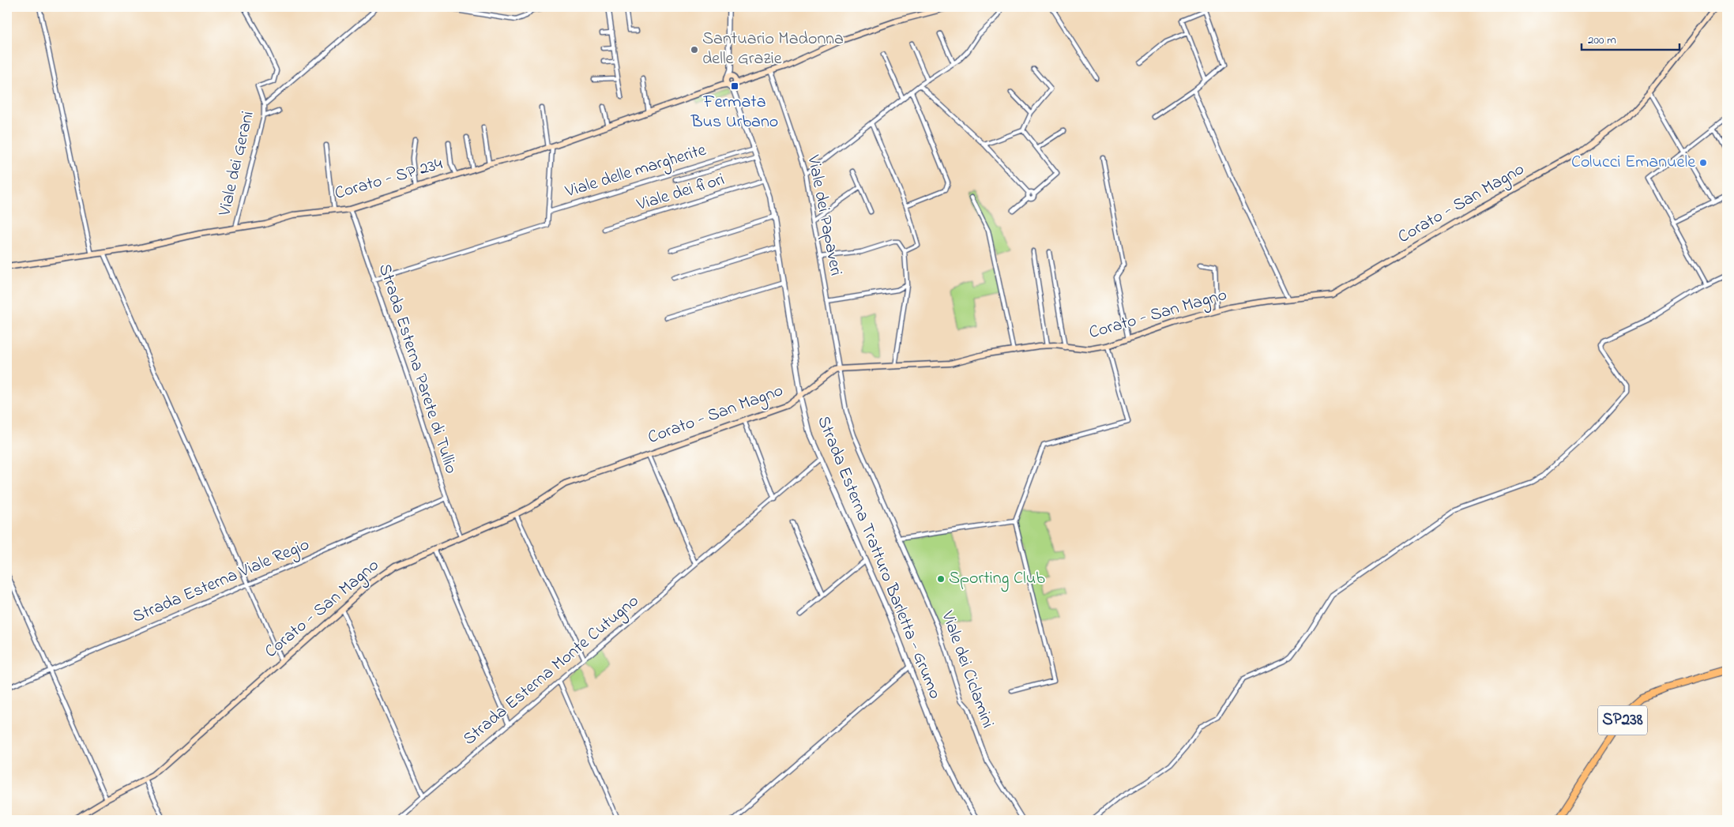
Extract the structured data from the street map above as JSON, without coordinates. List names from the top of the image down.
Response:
{
  "streets": {
    "main road": ["Corato - SP 234", "Corato - San Magno", "SP238"],
    "street": [
      "Viale dei Gerani",
      "Viale delle margherite",
      "Viale dei fiori",
      "Viale dei Papaveri",
      "Strada Esterna Parete di Tullio",
      "Strada Esterna Tratturo Barletta - Grumo",
      "Strada Esterna Viale Regio",
      "Viale dei Ciclamini",
      "Strada Esterna Monte Cutugno"
    ]
  },
  "crossings": [
    ["Viale dei Gerani", "Corato - SP 234"],
    ["Viale delle margherite", "Strada Esterna Tratturo Barletta - Grumo"],
    ["Corato - SP 234", "Strada Esterna Parete di Tullio"],
    ["Corato - SP 234", "Strada Esterna Tratturo Barletta - Grumo"],
    ["Viale dei fiori", "Strada Esterna Tratturo Barletta - Grumo"],
    ["Corato - San Magno", "Viale dei Papaveri"],
    ["Corato - San Magno", "Strada Esterna Parete di Tullio"],
    ["Corato - San Magno", "Strada Esterna Tratturo Barletta - Grumo"],
    ["Corato - San Magno", "Viale dei Ciclamini"],
    ["Viale dei Papaveri", "Viale dei Ciclamini"],
    ["Strada Esterna Parete di Tullio", "Strada Esterna Viale Regio"],
    ["Strada Esterna Tratturo Barletta - Grumo", "Strada Esterna Monte Cutugno"]
  ],
  "places": {
    "other": ["Santuario Madonna delle Grazie", "Colucci Emanuele", "Sporting Club"],
    "transit": ["Fermata Bus Urbano"]
  },
  "scale_bar": "200 m"
}
